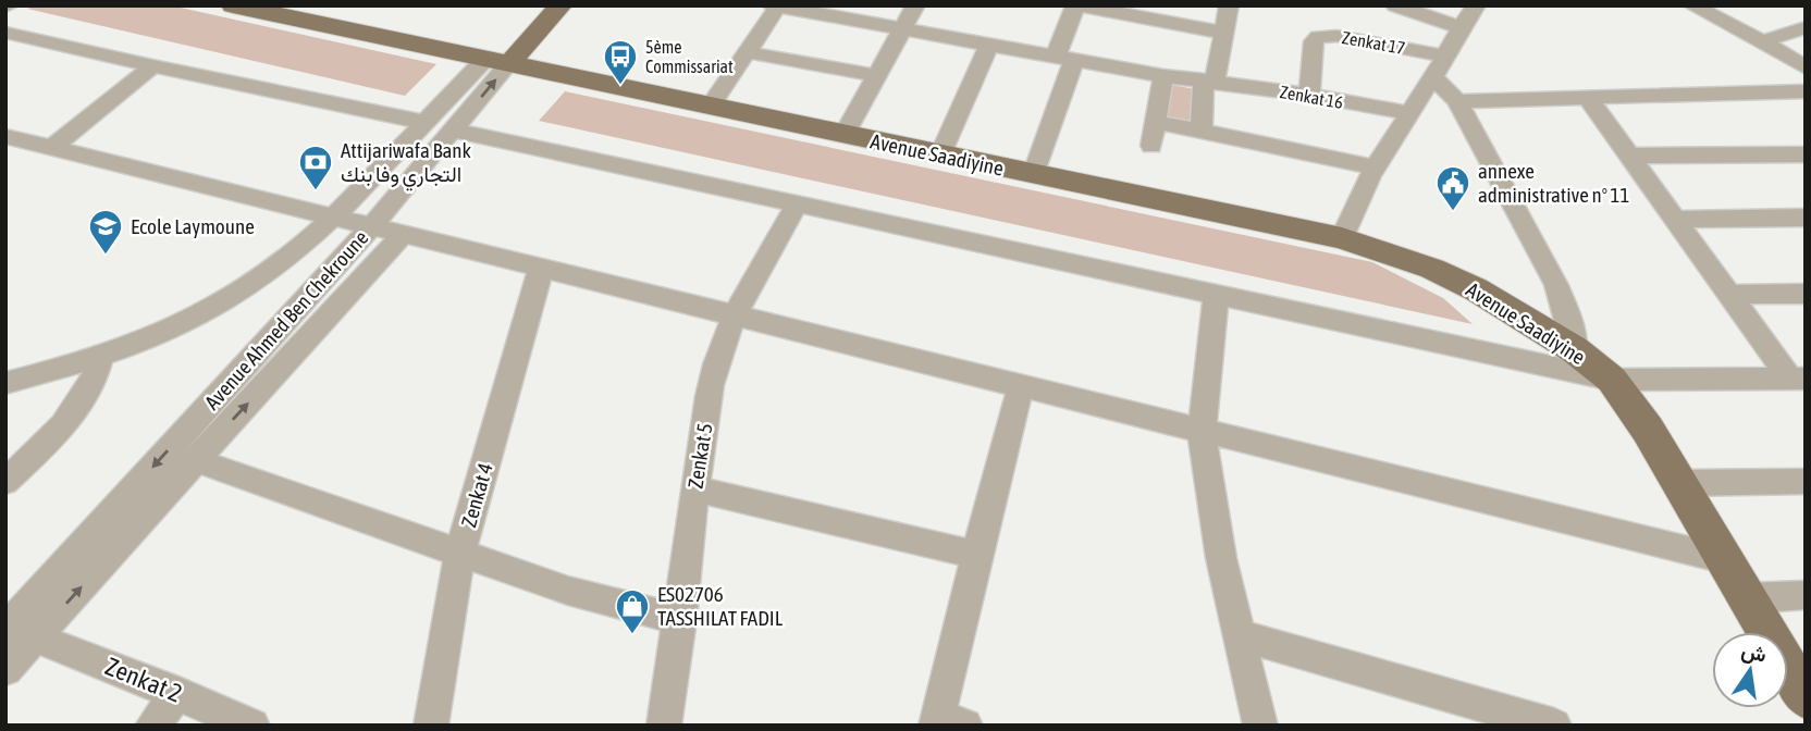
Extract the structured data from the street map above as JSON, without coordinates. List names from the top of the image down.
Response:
{
  "streets": {
    "main road": ["Avenue Saadiyine", "Avenue Ahmed Ben Chekroune"],
    "street": [
      "Zenkat 17",
      "Zenkat 16",
      "Zenkat 5",
      "Zenkat 4",
      "Zenkat 2"
    ]
  },
  "crossings": [
    ["Zenkat 17", "Zenkat 16"],
    ["Avenue Saadiyine", "Avenue Ahmed Ben Chekroune"],
    ["Avenue Ahmed Ben Chekroune", "Zenkat 2"]
  ],
  "places": {
    "bus stop": ["5ème Commissariat"],
    "bank": ["Attijariwafa Bank التجاري وفا بنك"],
    "public building": ["annexe administrative n° 11"],
    "school or university": ["Ecole Laymoune"],
    "shop": ["ES02706 TASSHILAT FADIL"]
  },
  "north": "top"
}
